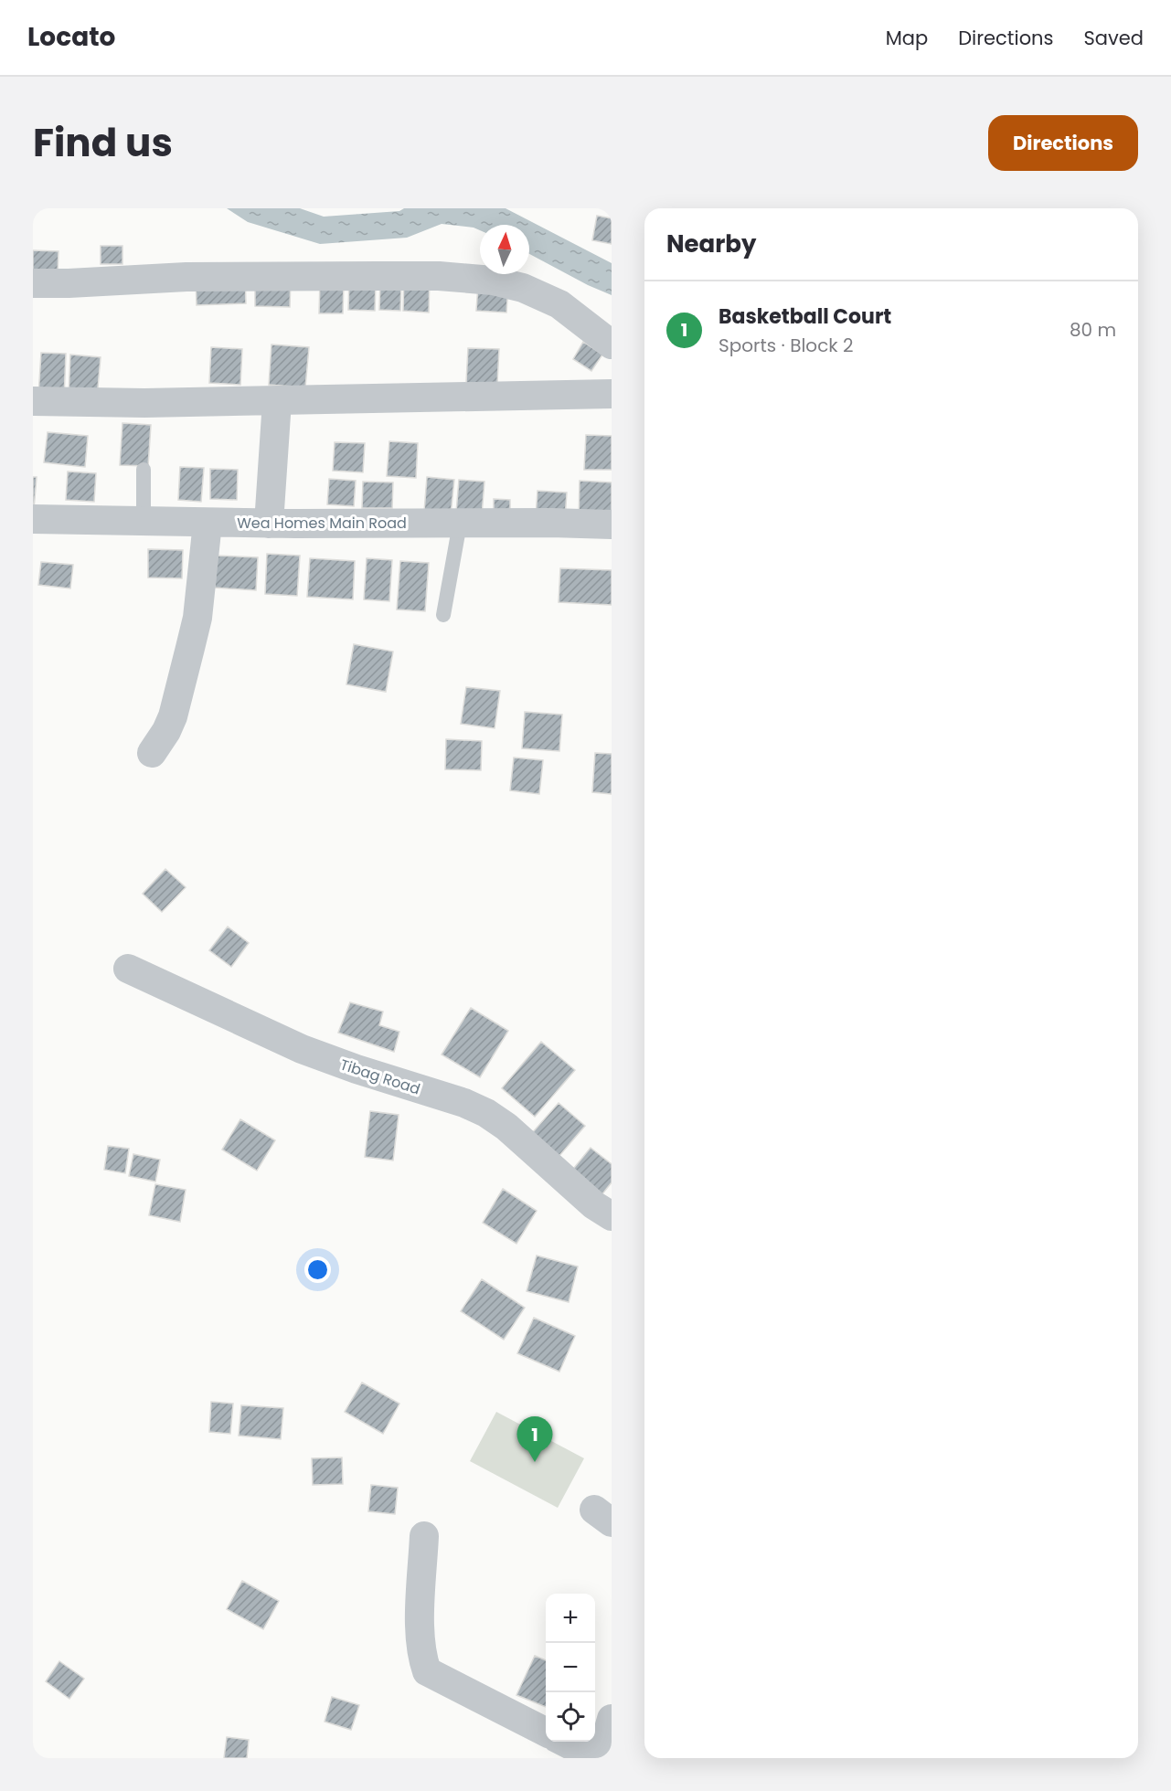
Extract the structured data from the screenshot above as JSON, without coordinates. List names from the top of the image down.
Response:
{
  "streets": {
    "street": ["Wea Homes Main Road", "Tibag Road"]
  },
  "north": "top",
  "page": {
    "header": "Locato",
    "nav": ["Map", "Directions", "Saved"],
    "title": "Find us",
    "buttons": "Directions",
    "heading": "Nearby",
    "list": [
      {
        "mark": "1",
        "name": "Basketball Court",
        "note": "Sports · Block 2",
        "value": "80 m"
      }
    ],
    "pins": "1",
    "map_buttons": ["+", "−"]
  }
}
